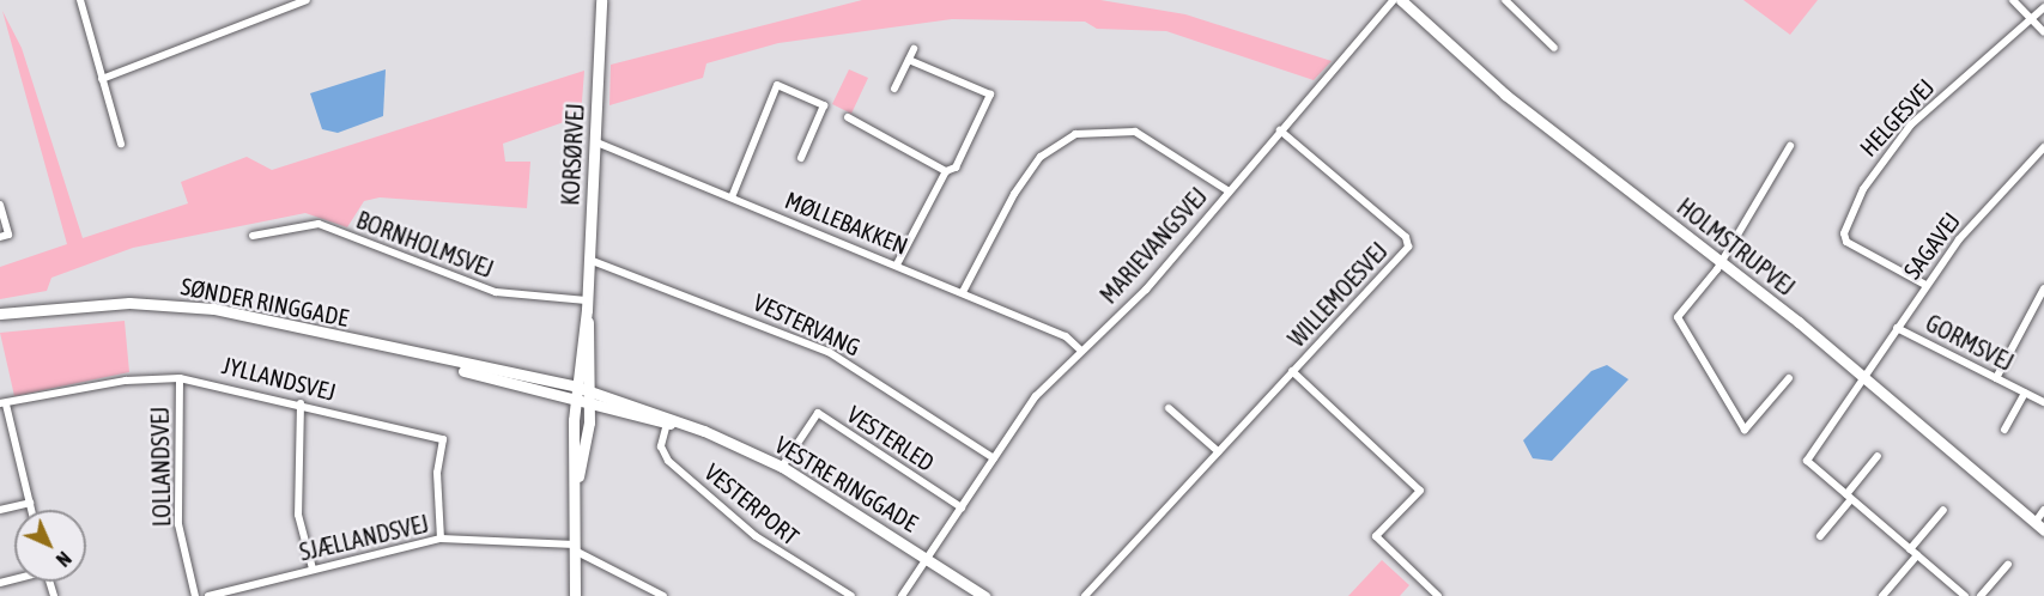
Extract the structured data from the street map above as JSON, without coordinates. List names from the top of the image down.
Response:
{
  "streets": {
    "street": [
      "HELGESVEJ",
      "KORSØRVEJ",
      "MØLLEBAKKEN",
      "BORNHOLMSVEJ",
      "MARIEVANGSVEJ",
      "SAGAVEJ",
      "HOLMSTRUPVEJ",
      "WILLEMOESVEJ",
      "SØNDER RINGGADE",
      "VESTERVANG",
      "GORMSVEJ",
      "JYLLANDSVEJ",
      "VESTERLED",
      "LOLLANDSVEJ",
      "VESTRE RINGGADE",
      "VESTERPORT",
      "SJÆLLANDSVEJ"
    ]
  },
  "crossings": [
    ["HELGESVEJ", "SAGAVEJ"],
    ["KORSØRVEJ", "MØLLEBAKKEN"],
    ["KORSØRVEJ", "BORNHOLMSVEJ"],
    ["KORSØRVEJ", "SØNDER RINGGADE"],
    ["KORSØRVEJ", "VESTERVANG"],
    ["KORSØRVEJ", "VESTRE RINGGADE"],
    ["KORSØRVEJ", "SJÆLLANDSVEJ"],
    ["MØLLEBAKKEN", "MARIEVANGSVEJ"],
    ["MARIEVANGSVEJ", "WILLEMOESVEJ"],
    ["MARIEVANGSVEJ", "VESTERVANG"],
    ["MARIEVANGSVEJ", "VESTERLED"],
    ["MARIEVANGSVEJ", "VESTRE RINGGADE"],
    ["SAGAVEJ", "HOLMSTRUPVEJ"],
    ["SAGAVEJ", "GORMSVEJ"],
    ["SØNDER RINGGADE", "VESTRE RINGGADE"],
    ["JYLLANDSVEJ", "LOLLANDSVEJ"],
    ["JYLLANDSVEJ", "SJÆLLANDSVEJ"],
    ["VESTERLED", "VESTRE RINGGADE"],
    ["VESTRE RINGGADE", "VESTERPORT"]
  ],
  "north": "bottom right"
}
